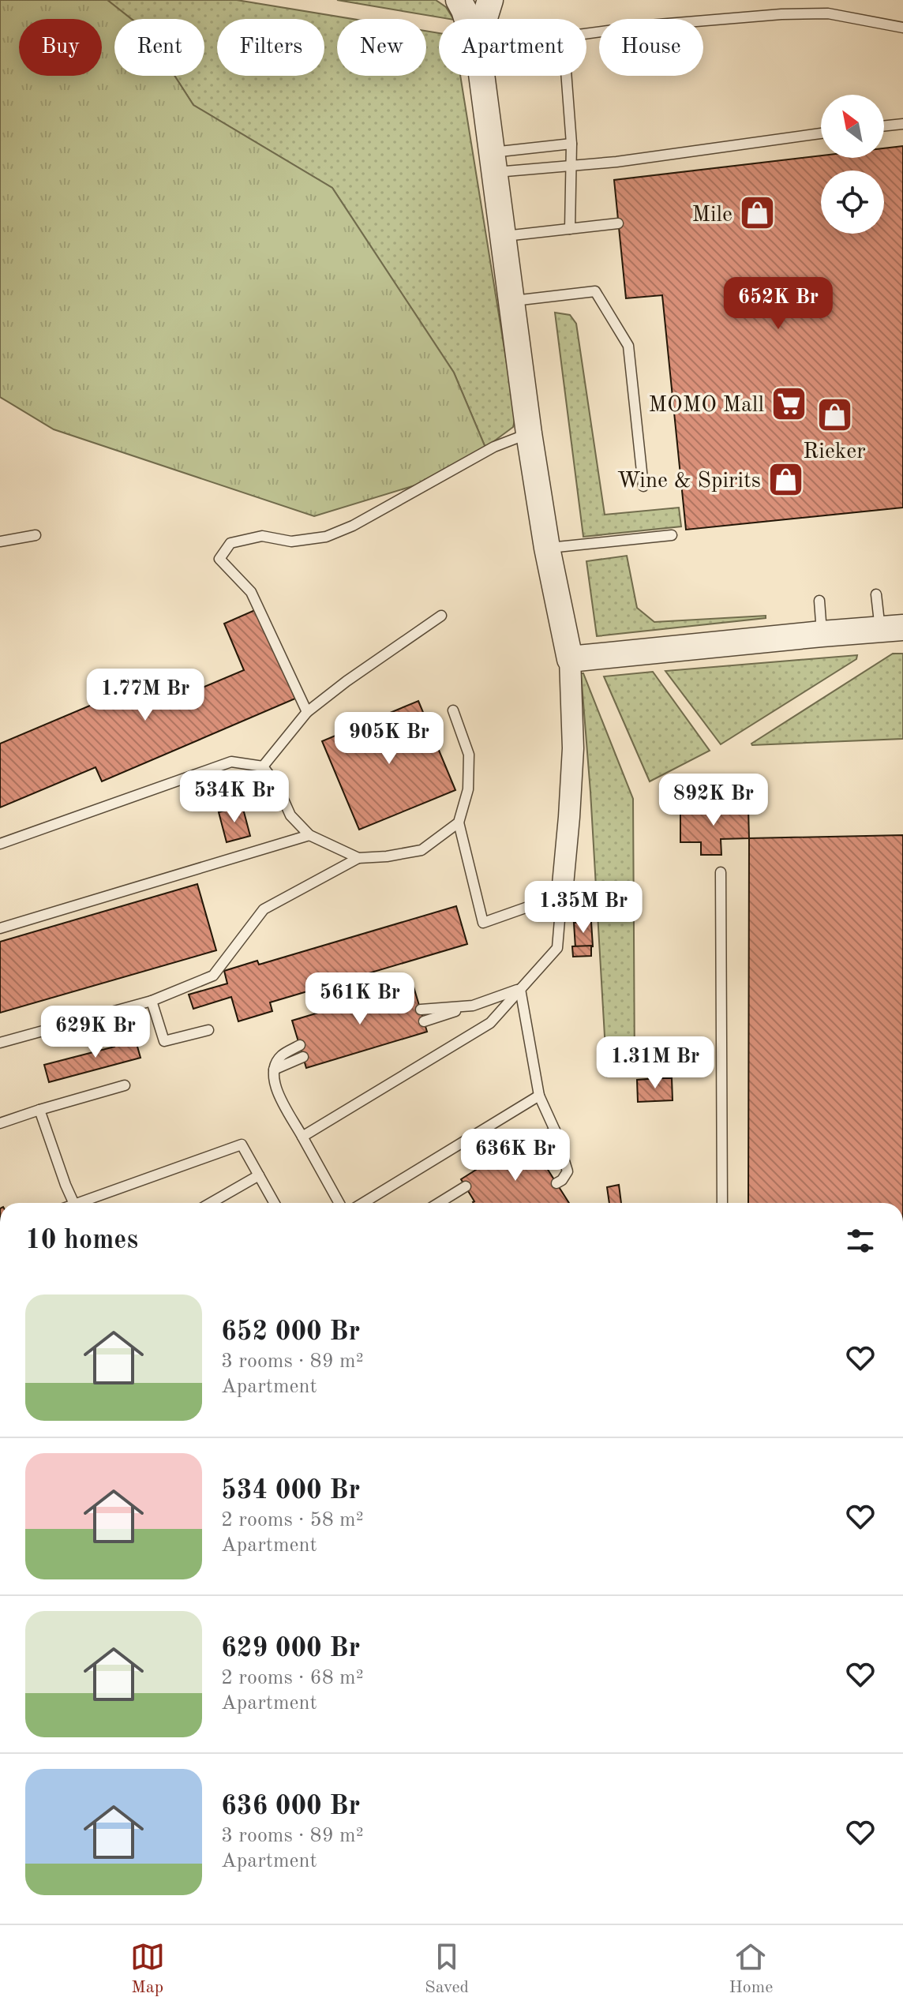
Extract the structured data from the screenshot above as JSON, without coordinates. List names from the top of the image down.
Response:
{
  "places": {
    "shop": ["Mile", "Rieker", "Wine & Spirits"],
    "supermarket": ["MOMO Mall"]
  },
  "north": "top left",
  "page": {
    "chip": [
      "Buy",
      "Rent",
      "Filters",
      "New",
      "Apartment",
      "House"
    ],
    "price": [
      "652K Br",
      "1.77M Br",
      "905K Br",
      "534K Br",
      "892K Br",
      "1.35M Br",
      "561K Br",
      "629K Br",
      "1.31M Br",
      "636K Br"
    ],
    "heading": "10 homes",
    "list": [
      {
        "name": "652 000 Br",
        "note": "3 rooms · 89 m² · Apartment"
      },
      {
        "name": "534 000 Br",
        "note": "2 rooms · 58 m² · Apartment"
      },
      {
        "name": "629 000 Br",
        "note": "2 rooms · 68 m² · Apartment"
      },
      {
        "name": "636 000 Br",
        "note": "3 rooms · 89 m² · Apartment"
      }
    ],
    "tabs": ["Map", "Saved", "Home"]
  }
}
